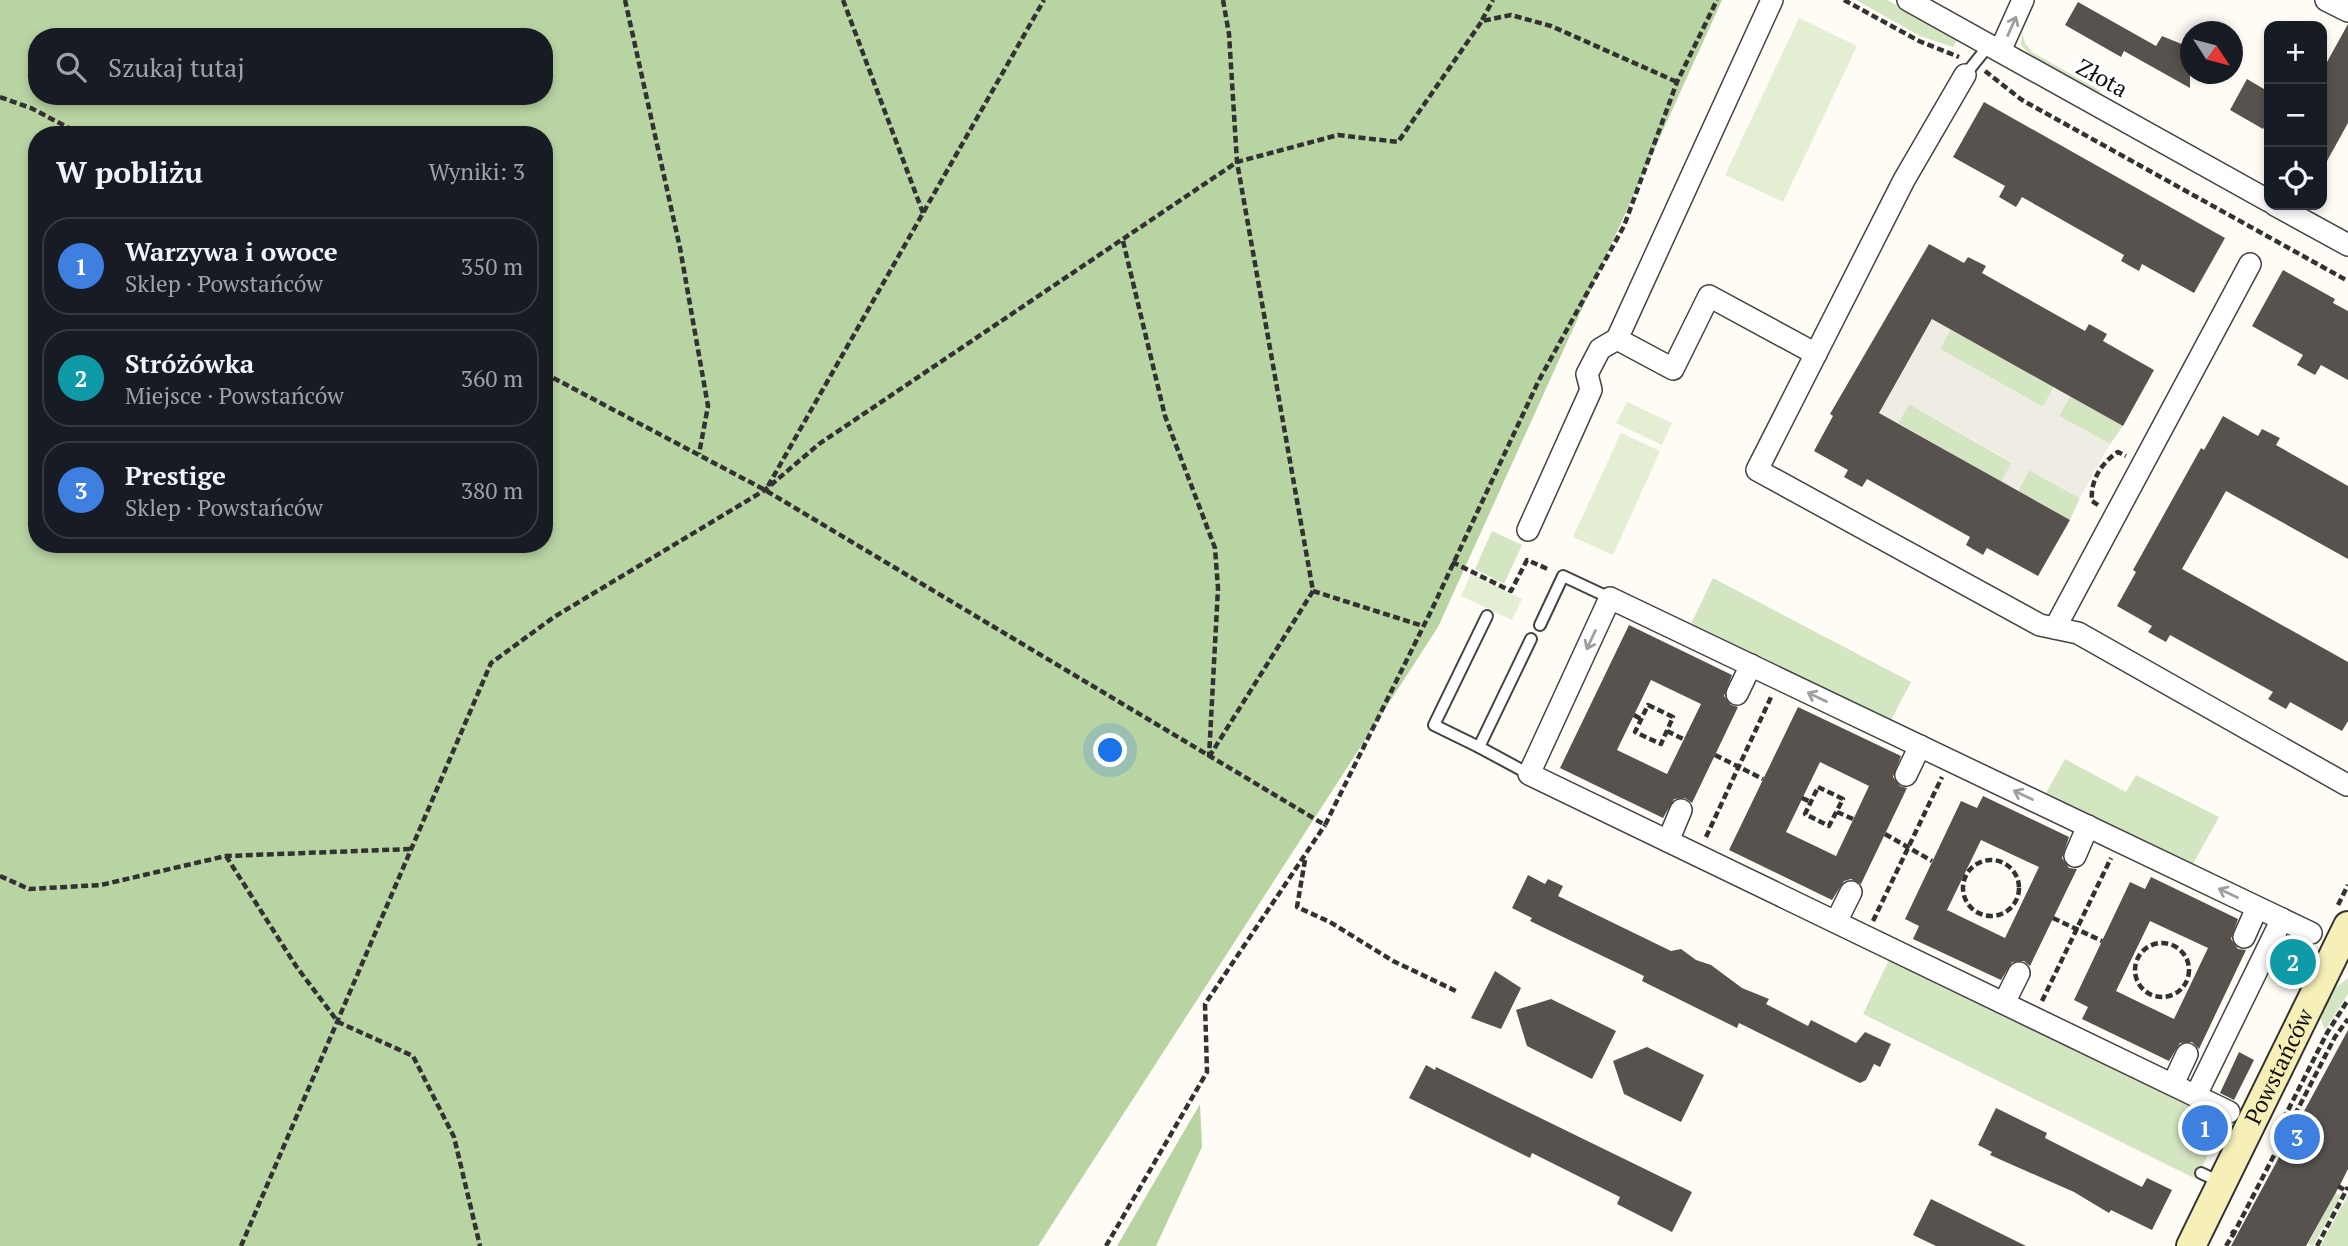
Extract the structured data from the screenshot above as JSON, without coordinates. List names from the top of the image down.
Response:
{
  "streets": {
    "street": ["Złota", "Powstańców"]
  },
  "north": "bottom right",
  "page": {
    "map_buttons": ["+", "−"],
    "search": "Szukaj tutaj",
    "heading": ["W pobliżu", "Wyniki: 3"],
    "list": [
      {
        "mark": "1",
        "name": "Warzywa i owoce",
        "note": "Sklep · Powstańców",
        "value": "350 m"
      },
      {
        "mark": "2",
        "name": "Stróżówka",
        "note": "Miejsce · Powstańców",
        "value": "360 m"
      },
      {
        "mark": "3",
        "name": "Prestige",
        "note": "Sklep · Powstańców",
        "value": "380 m"
      }
    ],
    "pins": ["2", "1", "3"]
  }
}
